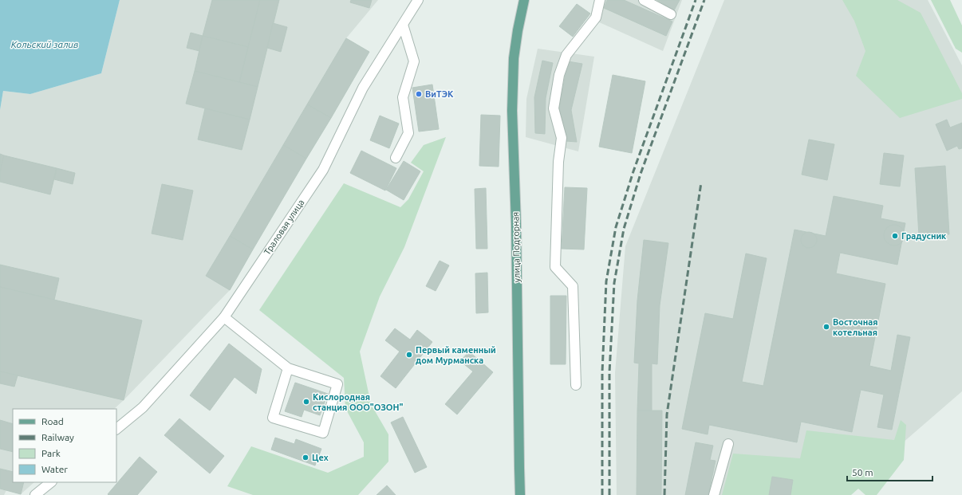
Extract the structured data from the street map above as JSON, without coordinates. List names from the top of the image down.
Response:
{
  "streets": {
    "main road": ["улица Подгорная"],
    "street": ["Траловая улица"]
  },
  "water": ["Кольский залив"],
  "places": [
    "ВиТЭК",
    "Градусник",
    "Восточная котельная",
    "Первый каменный дом Мурманска",
    "Кислородная станция ООО\"ОЗОН\"",
    "Цех"
  ],
  "legend": [
    "Road",
    "Railway",
    "Park",
    "Water"
  ],
  "scale_bar": "50 m"
}
